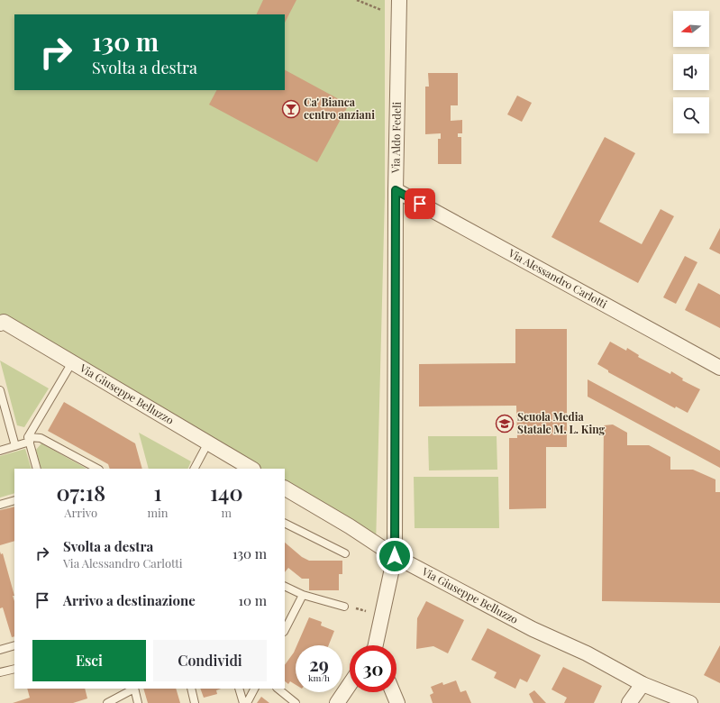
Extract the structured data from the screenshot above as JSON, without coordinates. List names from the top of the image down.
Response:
{
  "streets": {
    "street": ["Via Aldo Fedeli", "Via Alessandro Carlotti", "Via Giuseppe Belluzzo"]
  },
  "crossings": [
    ["Via Aldo Fedeli", "Via Alessandro Carlotti"],
    ["Via Aldo Fedeli", "Via Giuseppe Belluzzo"]
  ],
  "places": {
    "bar": ["Ca' Bianca centro anziani"],
    "school or university": ["Scuola Media Statale M. L. King"]
  },
  "north": "left",
  "page": {
    "turn": ["130 m", "Svolta a destra"],
    "eta": [
      "07:18",
      "Arrivo",
      "1",
      "min",
      "140",
      "m"
    ],
    "list": [
      {
        "name": "Svolta a destra",
        "note": "Via Alessandro Carlotti",
        "value": "130 m"
      },
      {
        "name": "Arrivo a destinazione",
        "value": "10 m"
      }
    ],
    "buttons": ["Esci", "Condividi"],
    "speed": "29 km/h",
    "limit": "30"
  }
}
